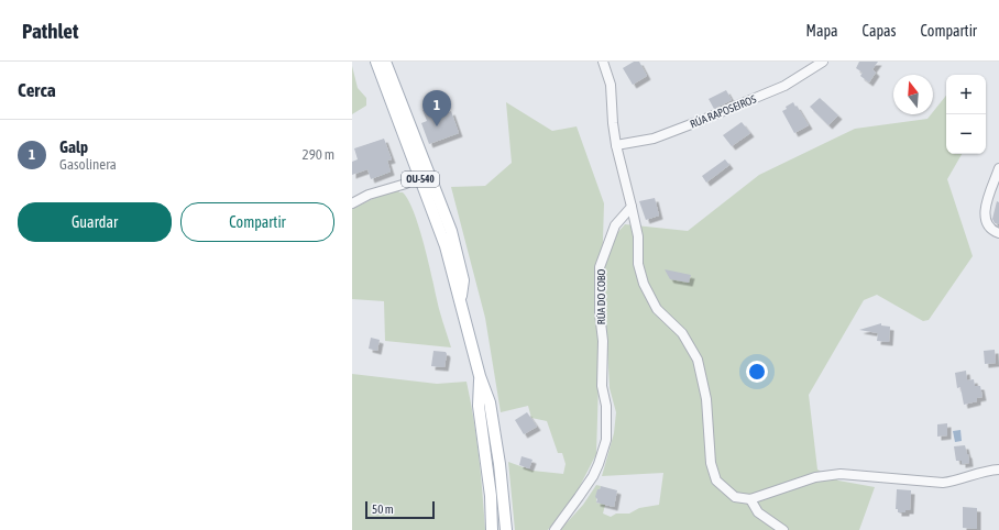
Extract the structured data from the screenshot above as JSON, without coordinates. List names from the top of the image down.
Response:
{
  "streets": {
    "main road": ["OU-540"],
    "street": ["RÚA RAPOSEIROS", "RÚA DO COBO"]
  },
  "scale_bar": "50 m",
  "north": "top",
  "page": {
    "header": "Pathlet",
    "nav": ["Mapa", "Capas", "Compartir"],
    "heading": "Cerca",
    "map_buttons": ["+", "−"],
    "pins": "1",
    "list": [
      {
        "mark": "1",
        "name": "Galp",
        "note": "Gasolinera",
        "value": "290 m"
      }
    ],
    "buttons": ["Guardar", "Compartir"],
    "scale": "50 m"
  }
}
